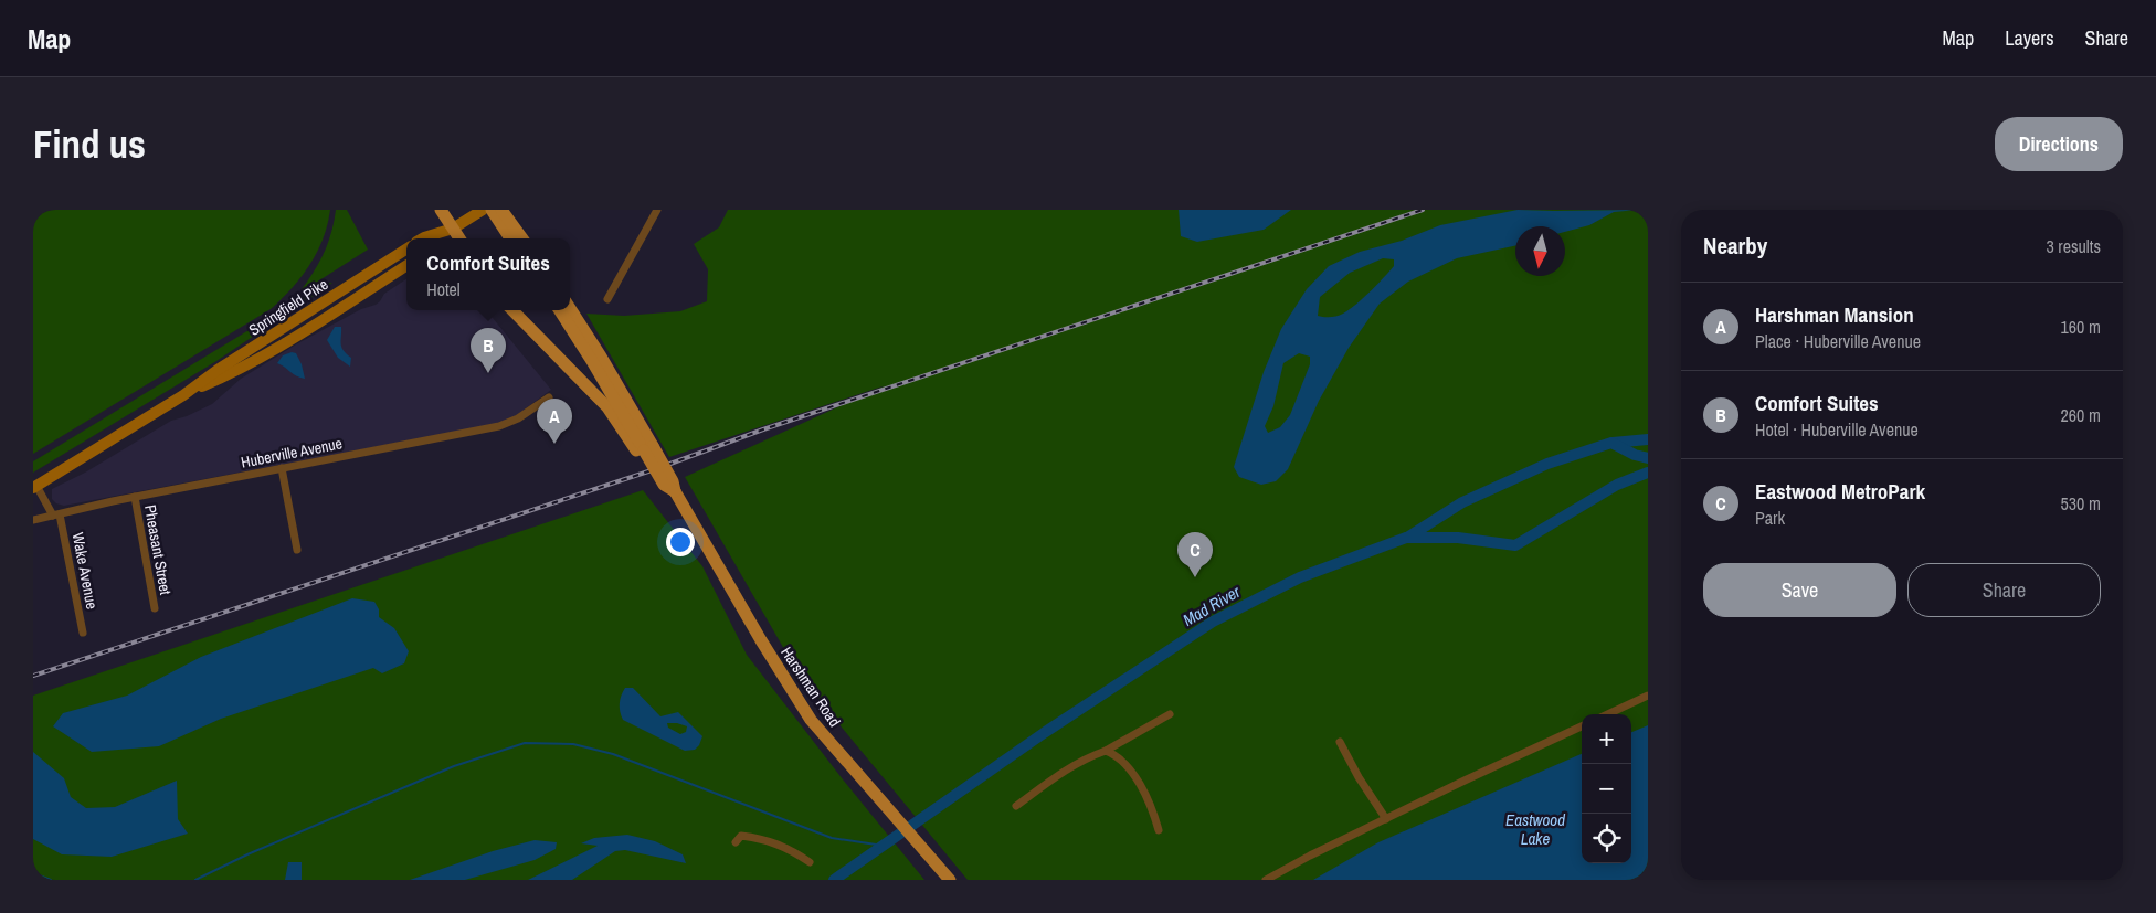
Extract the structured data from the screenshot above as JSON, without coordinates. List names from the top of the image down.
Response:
{
  "streets": {
    "main road": ["Springfield Pike", "Harshman Road"],
    "street": ["Huberville Avenue", "Pheasant Street", "Wake Avenue"]
  },
  "crossings": [
    ["Huberville Avenue", "Pheasant Street"],
    ["Huberville Avenue", "Wake Avenue"]
  ],
  "water": ["Mad River", "Eastwood Lake"],
  "north": "bottom",
  "page": {
    "header": "Map",
    "nav": ["Map", "Layers", "Share"],
    "buttons": [
      "Directions",
      ["Save", "Share"]
    ],
    "title": "Find us",
    "heading": ["Nearby", "3 results"],
    "popup": ["Comfort Suites", "Hotel"],
    "list": [
      {
        "mark": "A",
        "name": "Harshman Mansion",
        "note": "Place · Huberville Avenue",
        "value": "160 m"
      },
      {
        "mark": "B",
        "name": "Comfort Suites",
        "note": "Hotel · Huberville Avenue",
        "value": "260 m"
      },
      {
        "mark": "C",
        "name": "Eastwood MetroPark",
        "note": "Park",
        "value": "530 m"
      }
    ],
    "pins": ["B", "A", "C"],
    "map_buttons": ["+", "−"]
  }
}
